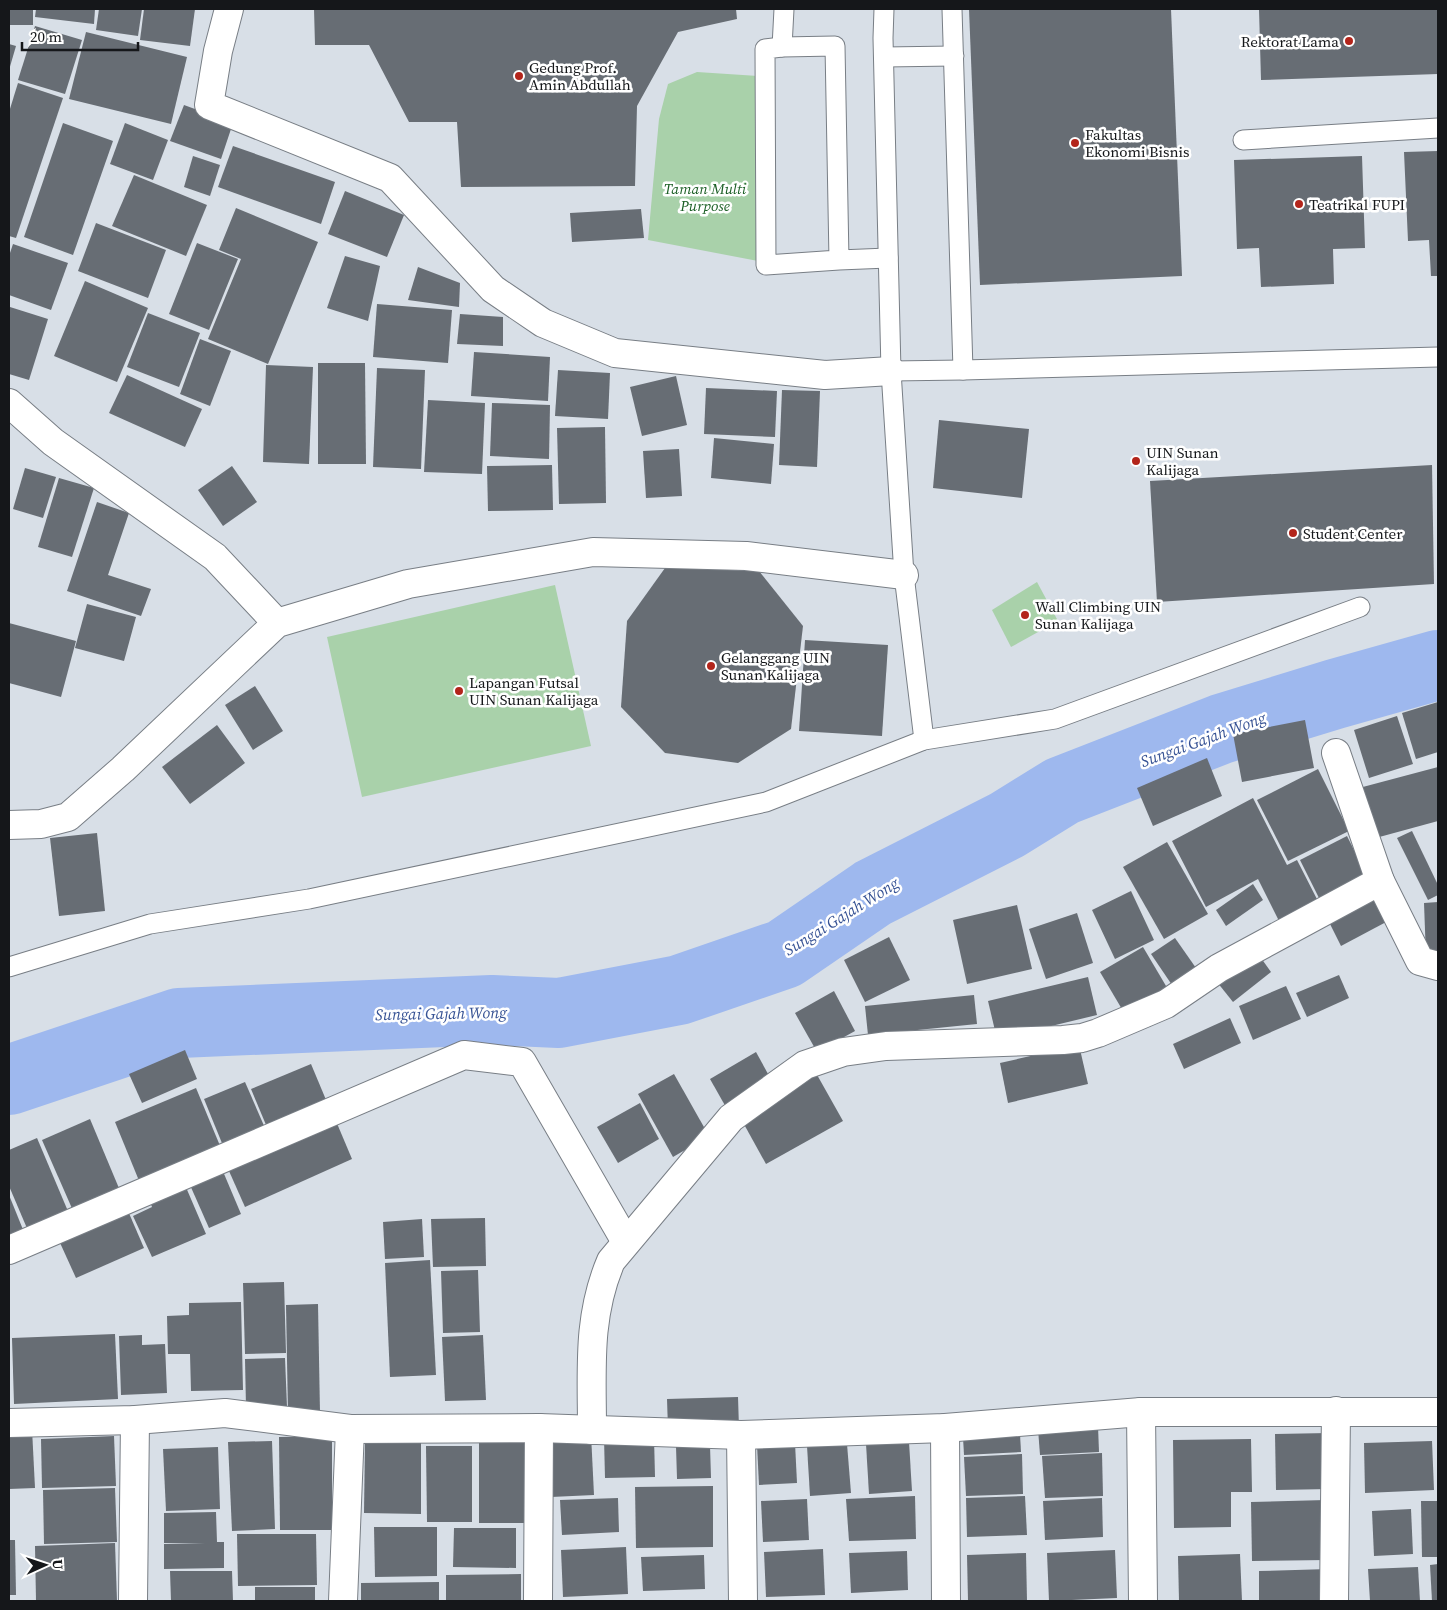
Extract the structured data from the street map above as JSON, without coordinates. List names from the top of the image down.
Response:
{
  "water": ["Sungai Gajah Wong"],
  "parks": ["Taman Multi Purpose"],
  "places": [
    "Rektorat Lama",
    "Gedung Prof. Amin Abdullah",
    "Fakultas Ekonomi Bisnis",
    "Teatrikal FUPI",
    "UIN Sunan Kalijaga",
    "Student Center",
    "Wall Climbing UIN Sunan Kalijaga",
    "Gelanggang UIN Sunan Kalijaga",
    "Lapangan Futsal UIN Sunan Kalijaga"
  ],
  "scale_bar": "20 m",
  "north": "right"
}
